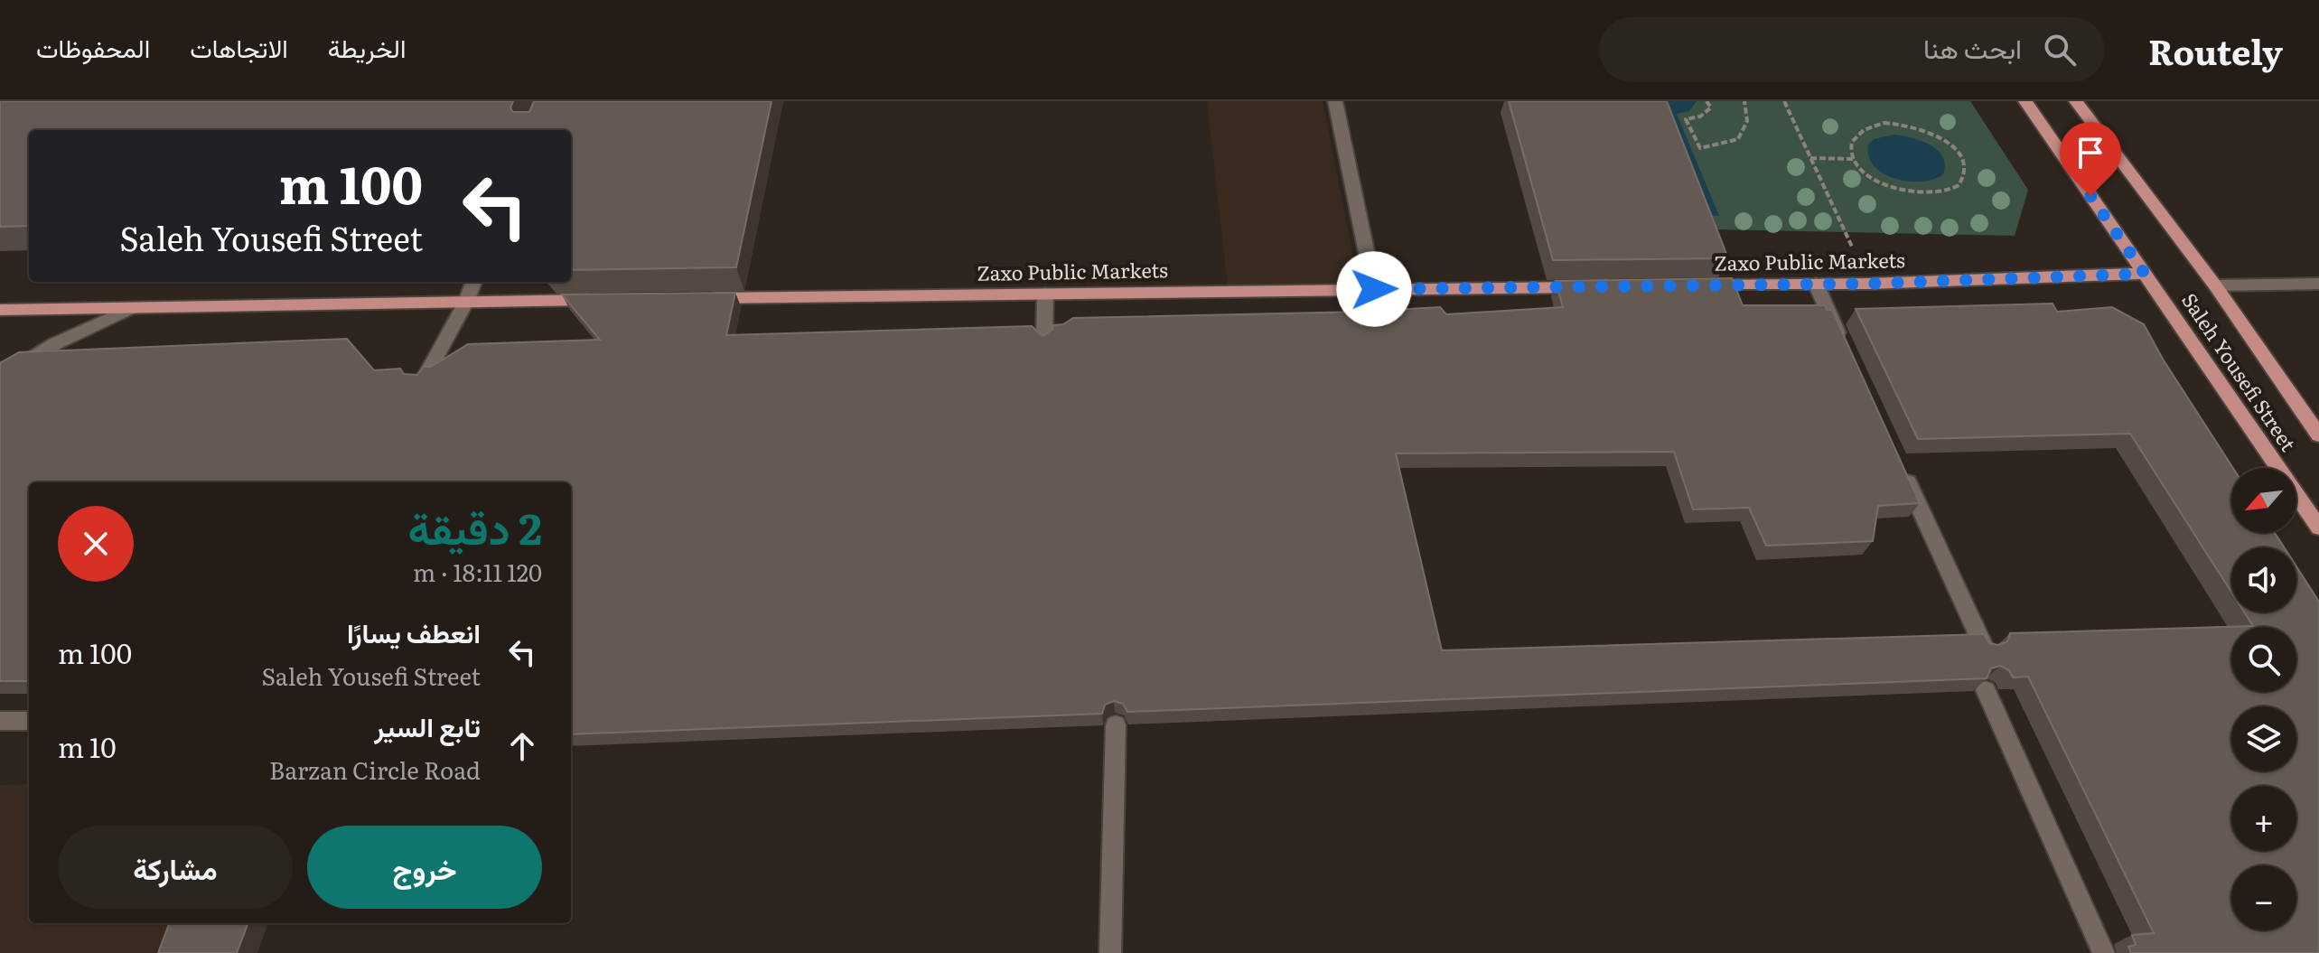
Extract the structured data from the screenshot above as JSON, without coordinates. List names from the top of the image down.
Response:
{
  "streets": {
    "main road": ["Zaxo Public Markets", "Saleh Yousefi Street"]
  },
  "crossings": [
    ["Zaxo Public Markets", "Saleh Yousefi Street"]
  ],
  "north": "bottom left",
  "page": {
    "header": "Routely",
    "search": "ابحث هنا",
    "nav": ["الخريطة", "الاتجاهات", "المحفوظات"],
    "turn": ["100 m", "Saleh Yousefi Street"],
    "map_buttons": ["+", "−"],
    "heading": ["2 دقيقة", "120 m · 18:11"],
    "list": [
      {
        "name": "انعطف يسارًا",
        "note": "Saleh Yousefi Street",
        "value": "100 m"
      },
      {
        "name": "تابع السير",
        "note": "Barzan Circle Road",
        "value": "10 m"
      }
    ],
    "buttons": ["خروج", "مشاركة"]
  }
}
